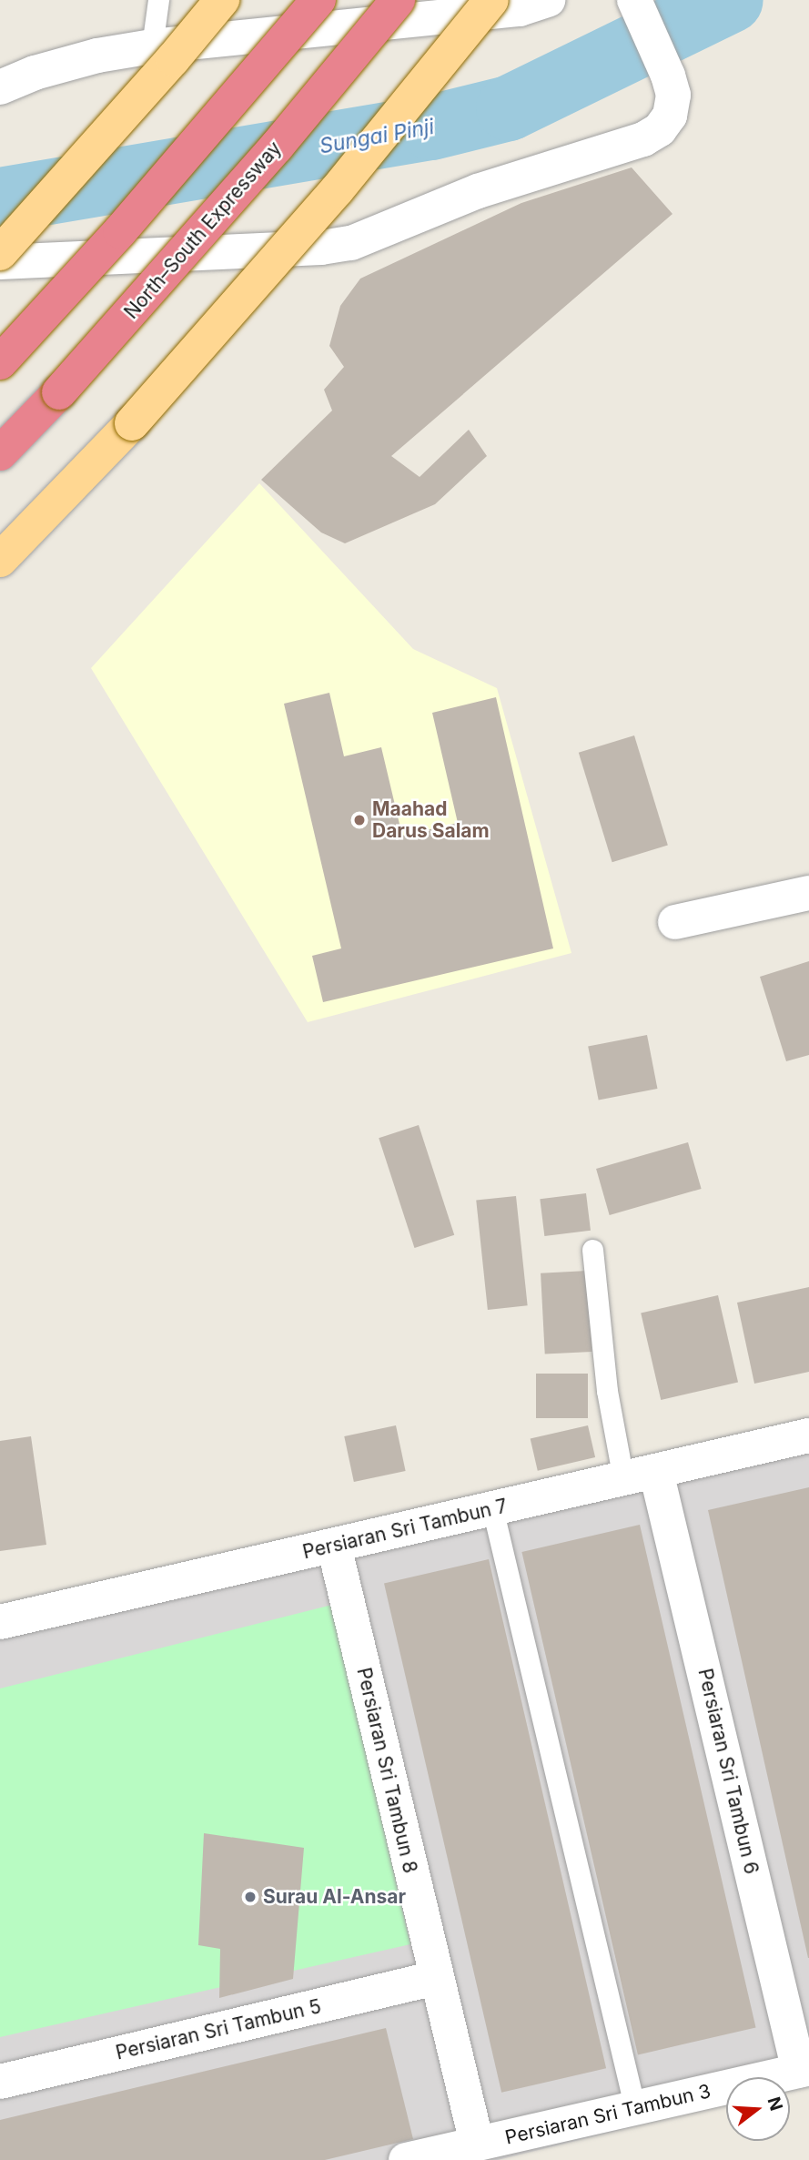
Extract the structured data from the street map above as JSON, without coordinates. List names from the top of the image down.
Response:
{
  "streets": {
    "highway": ["North–South Expressway"],
    "street": [
      "Persiaran Sri Tambun 7",
      "Persiaran Sri Tambun 8",
      "Persiaran Sri Tambun 6",
      "Persiaran Sri Tambun 5",
      "Persiaran Sri Tambun 3"
    ]
  },
  "crossings": [
    ["Persiaran Sri Tambun 7", "Persiaran Sri Tambun 8"],
    ["Persiaran Sri Tambun 7", "Persiaran Sri Tambun 6"],
    ["Persiaran Sri Tambun 8", "Persiaran Sri Tambun 5"],
    ["Persiaran Sri Tambun 8", "Persiaran Sri Tambun 3"],
    ["Persiaran Sri Tambun 6", "Persiaran Sri Tambun 3"]
  ],
  "water": ["Sungai Pinji"],
  "places": ["Maahad Darus Salam", "Surau Al-Ansar"],
  "north": "right"
}
